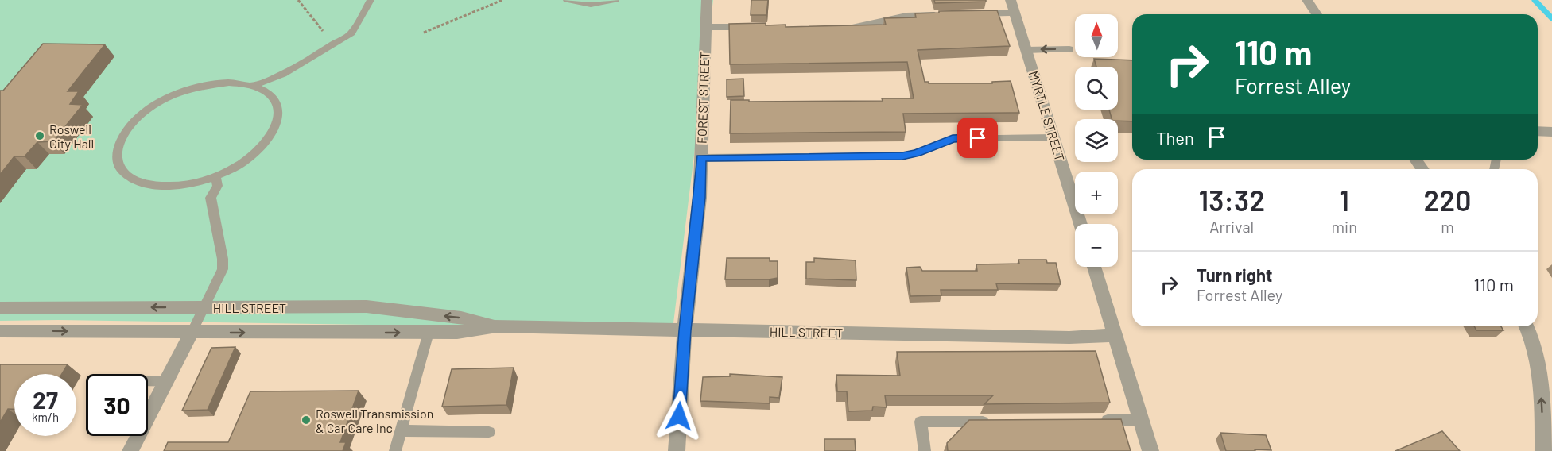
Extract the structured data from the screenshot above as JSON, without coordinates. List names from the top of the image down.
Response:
{
  "streets": {
    "street": ["FOREST STREET", "MYRTLE STREET", "HILL STREET"]
  },
  "crossings": [
    ["FOREST STREET", "HILL STREET"]
  ],
  "places": ["Roswell City Hall", "Roswell Transmission & Car Care Inc"],
  "north": "top",
  "page": {
    "map_buttons": ["+", "−"],
    "turn": ["110 m", "Forrest Alley"],
    "then": "Then",
    "eta": [
      "13:32",
      "Arrival",
      "1",
      "min",
      "220",
      "m"
    ],
    "list": [
      {
        "name": "Turn right",
        "note": "Forrest Alley",
        "value": "110 m"
      }
    ],
    "speed": "27 km/h",
    "limit": "30"
  }
}
